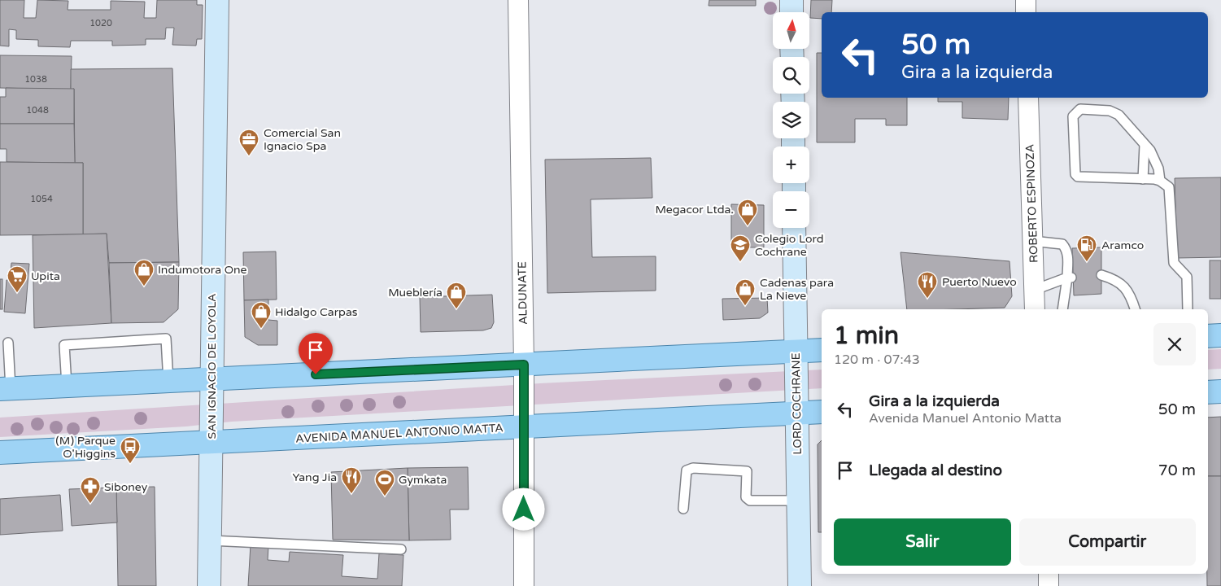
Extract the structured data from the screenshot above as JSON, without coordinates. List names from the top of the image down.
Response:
{
  "streets": {
    "main road": ["AVENIDA MANUEL ANTONIO MATTA"],
    "street": [
      "ROBERTO ESPINOZA",
      "ALDUNATE",
      "SAN IGNACIO DE LOYOLA",
      "LORD COCHRANE"
    ]
  },
  "crossings": [
    ["ALDUNATE", "AVENIDA MANUEL ANTONIO MATTA"],
    ["SAN IGNACIO DE LOYOLA", "AVENIDA MANUEL ANTONIO MATTA"],
    ["LORD COCHRANE", "AVENIDA MANUEL ANTONIO MATTA"]
  ],
  "places": {
    "office": ["Comercial San Ignacio Spa"],
    "shop": [
      "Megacor Ltda.",
      "Indumotora One",
      "Cadenas para La Nieve",
      "Mueblería",
      "Hidalgo Carpas"
    ],
    "school or university": ["Colegio Lord Cochrane"],
    "fuel station": ["Aramco"],
    "supermarket": ["Upita"],
    "restaurant": ["Puerto Nuevo", "Yang Jia"],
    "bus stop": ["(M) Parque O'Higgins"],
    "sports": ["Gymkata"],
    "pharmacy": ["Siboney"]
  },
  "house_numbers": [
    "1020",
    "1038",
    "1048",
    "1054"
  ],
  "north": "top",
  "page": {
    "map_buttons": ["+", "−"],
    "turn": ["50 m", "Gira a la izquierda"],
    "heading": ["1 min", "120 m · 07:43"],
    "list": [
      {
        "name": "Gira a la izquierda",
        "note": "Avenida Manuel Antonio Matta",
        "value": "50 m"
      },
      {
        "name": "Llegada al destino",
        "value": "70 m"
      }
    ],
    "buttons": ["Salir", "Compartir"]
  }
}
